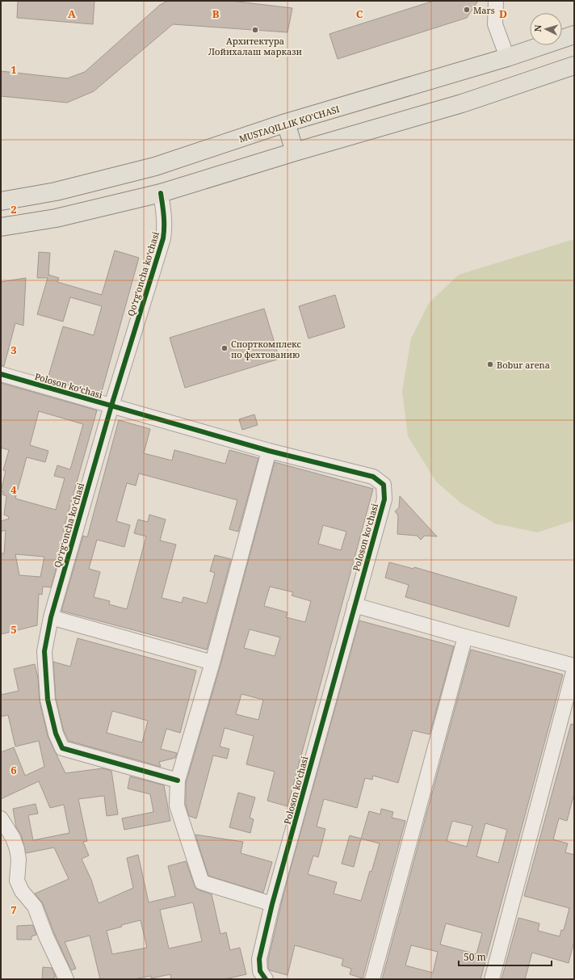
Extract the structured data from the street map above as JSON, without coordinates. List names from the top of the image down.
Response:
{
  "streets": {
    "main road": ["MUSTAQILLIK KO'CHASI"],
    "street": ["Qoʻrgʻoncha koʻchasi", "Poloson koʻchasi"]
  },
  "crossings": [
    ["Qoʻrgʻoncha koʻchasi", "Poloson koʻchasi"]
  ],
  "places": [
    "Mars",
    "Архитектура Лойихалаш маркази",
    "Спорткомплекс по фехтованию",
    "Bobur arena"
  ],
  "scale_bar": "50 m",
  "north": "left",
  "grid": {
    "columns": [
      "A",
      "B",
      "C",
      "D"
    ],
    "rows": [
      "1",
      "2",
      "3",
      "4",
      "5",
      "6",
      "7"
    ]
  }
}
